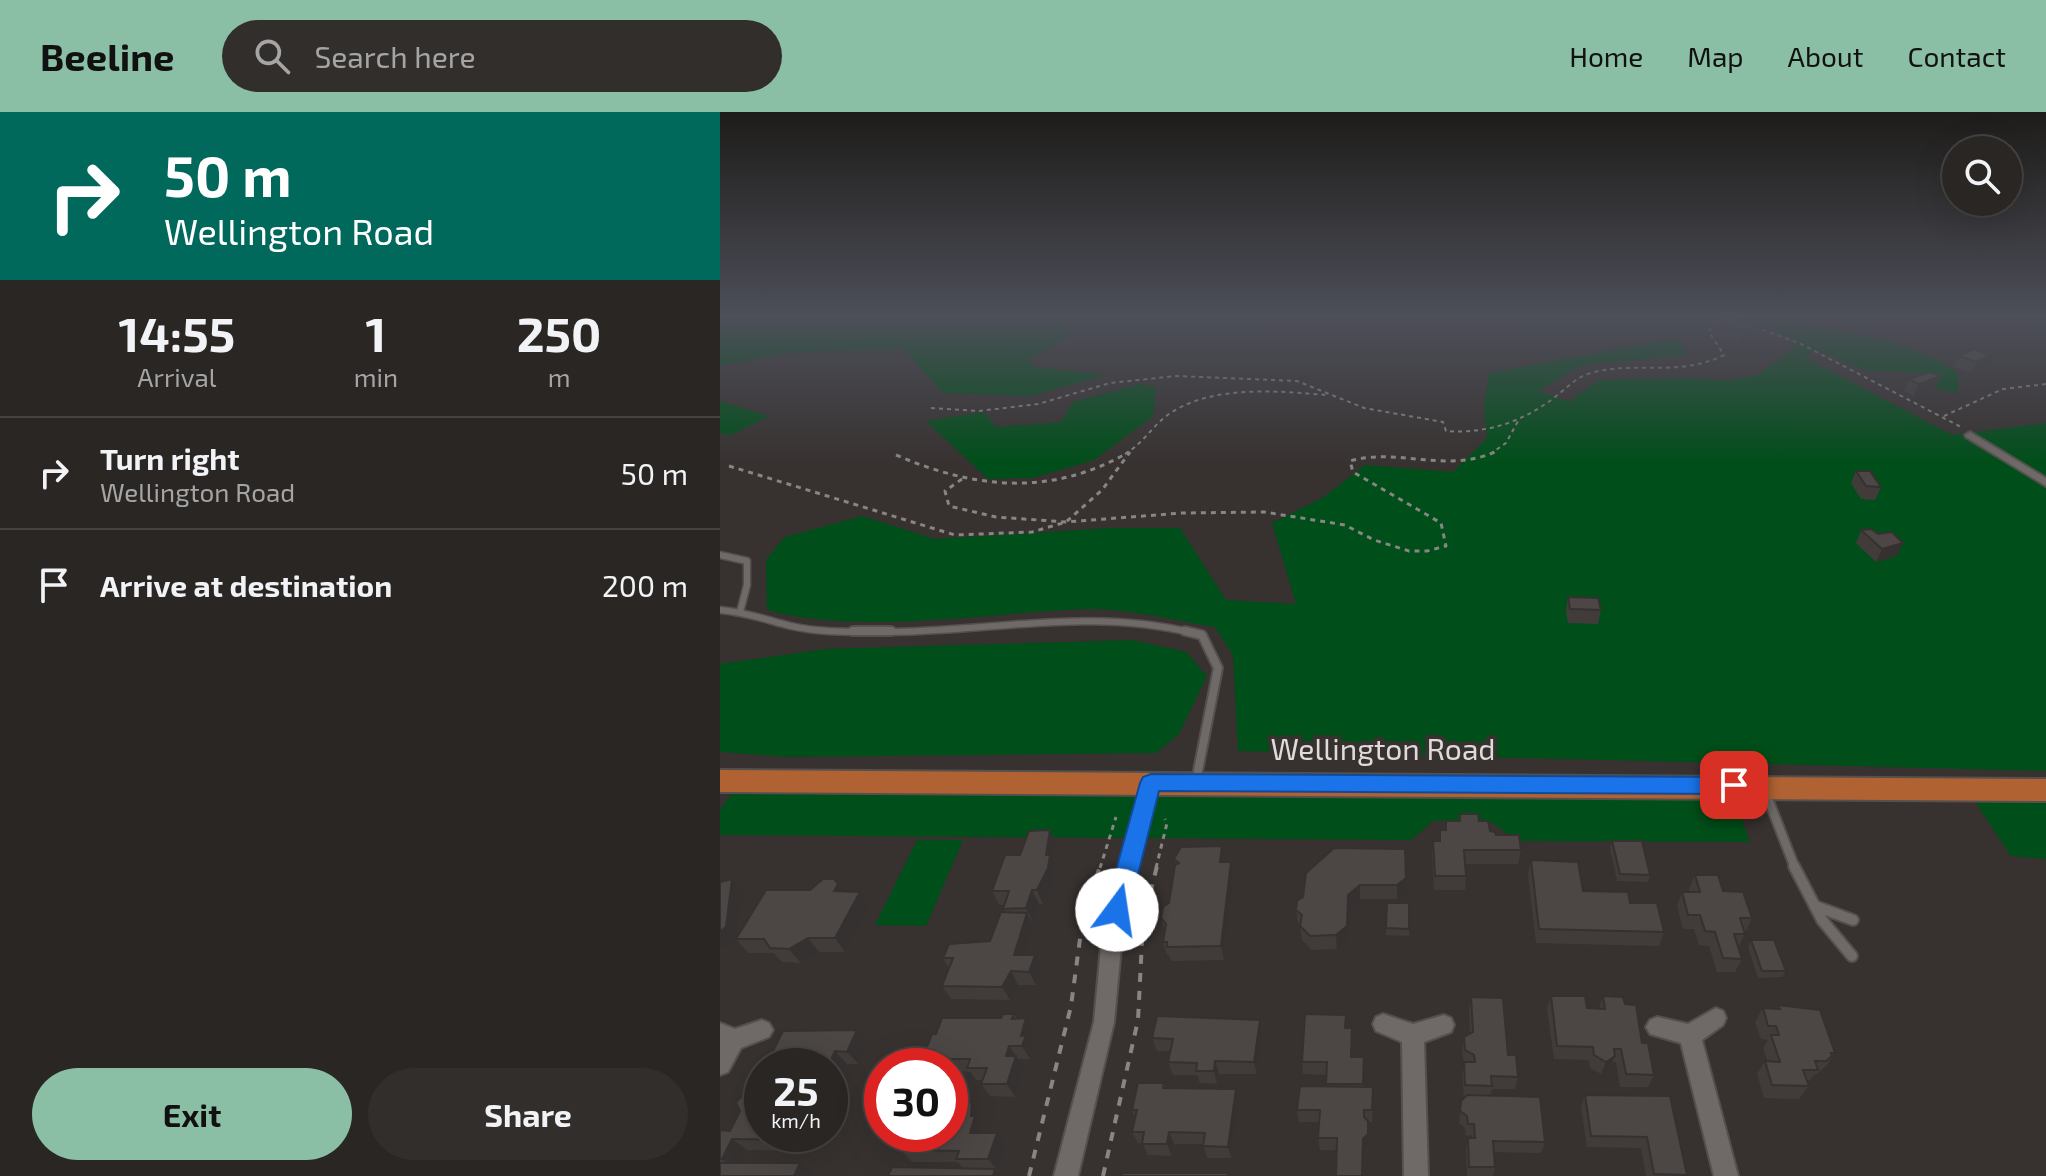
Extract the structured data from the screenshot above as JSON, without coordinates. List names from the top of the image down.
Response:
{
  "streets": {
    "main road": ["Wellington Road"]
  },
  "page": {
    "header": "Beeline",
    "search": "Search here",
    "nav": [
      "Home",
      "Map",
      "About",
      "Contact"
    ],
    "turn": ["50 m", "Wellington Road"],
    "eta": [
      "14:55",
      "Arrival",
      "1",
      "min",
      "250",
      "m"
    ],
    "list": [
      {
        "name": "Turn right",
        "note": "Wellington Road",
        "value": "50 m"
      },
      {
        "name": "Arrive at destination",
        "value": "200 m"
      }
    ],
    "speed": "25 km/h",
    "limit": "30",
    "buttons": ["Exit", "Share"]
  }
}
